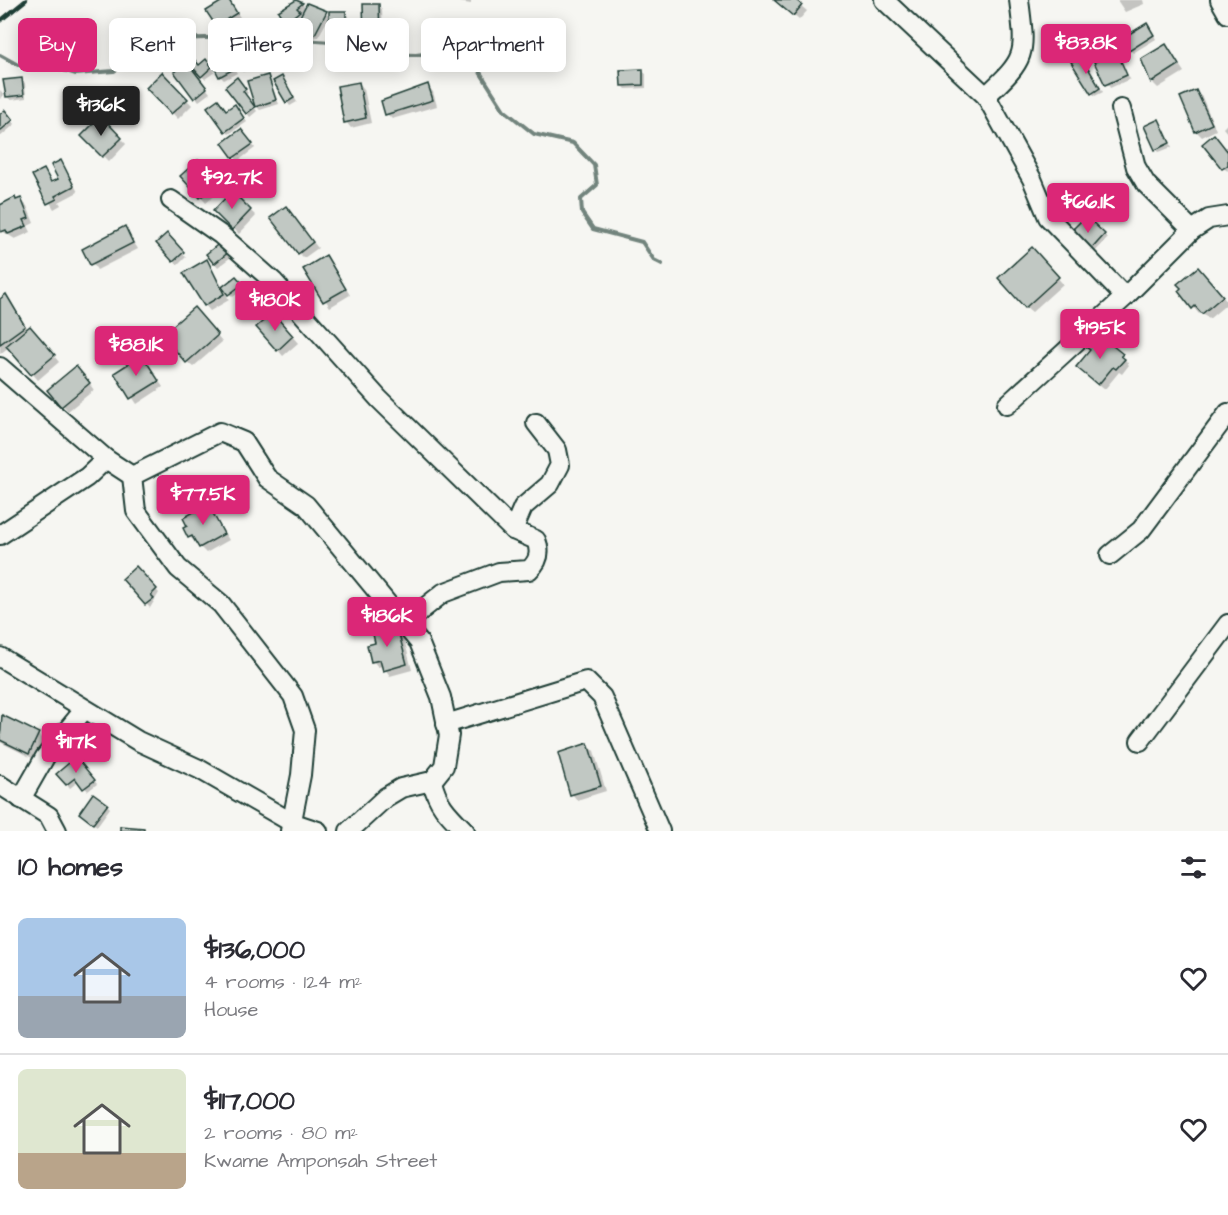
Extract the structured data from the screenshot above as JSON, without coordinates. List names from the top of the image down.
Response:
{
  "page": {
    "chip": [
      "Buy",
      "Rent",
      "Filters",
      "New",
      "Apartment"
    ],
    "price": [
      "$83.8K",
      "$136K",
      "$92.7K",
      "$66.1K",
      "$180K",
      "$195K",
      "$88.1K",
      "$77.5K",
      "$186K",
      "$117K"
    ],
    "heading": "10 homes",
    "list": [
      {
        "name": "$136,000",
        "note": "4 rooms · 124 m² · House"
      },
      {
        "name": "$117,000",
        "note": "2 rooms · 80 m² · Kwame Amponsah Street"
      }
    ]
  }
}
